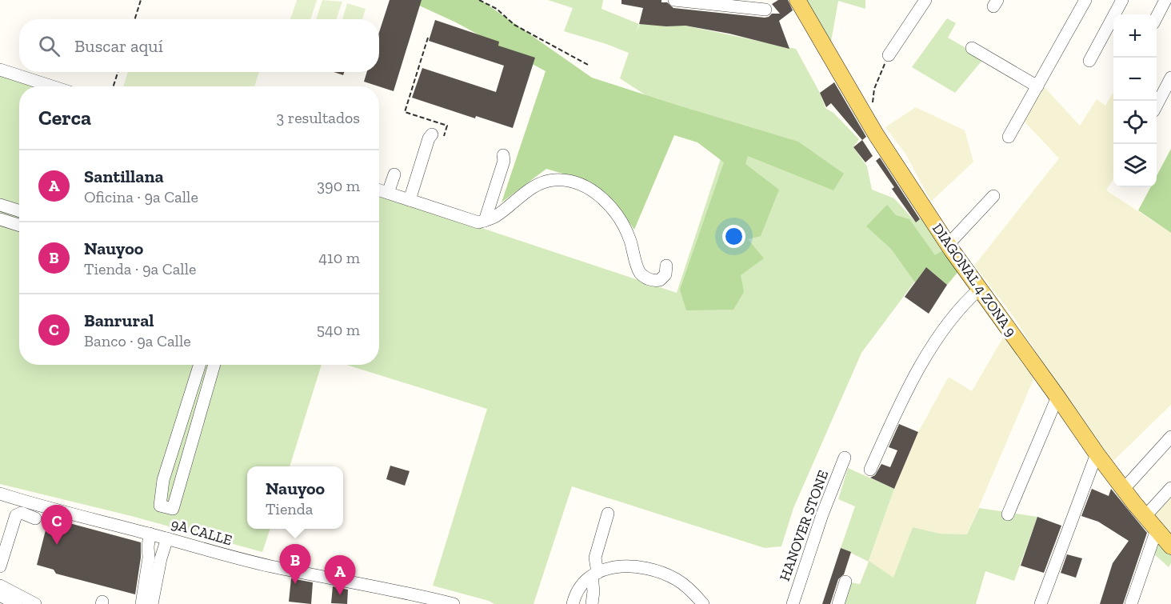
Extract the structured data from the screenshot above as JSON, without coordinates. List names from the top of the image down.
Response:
{
  "streets": {
    "main road": ["DIAGONAL 4 ZONA 9"],
    "street": ["HANOVER STONE", "9A CALLE"]
  },
  "page": {
    "map_buttons": ["+", "−"],
    "search": "Buscar aquí",
    "heading": ["Cerca", "3 resultados"],
    "list": [
      {
        "mark": "A",
        "name": "Santillana",
        "note": "Oficina · 9a Calle",
        "value": "390 m"
      },
      {
        "mark": "B",
        "name": "Nauyoo",
        "note": "Tienda · 9a Calle",
        "value": "410 m"
      },
      {
        "mark": "C",
        "name": "Banrural",
        "note": "Banco · 9a Calle",
        "value": "540 m"
      }
    ],
    "popup": ["Nauyoo", "Tienda"],
    "pins": ["C", "B", "A"]
  }
}
